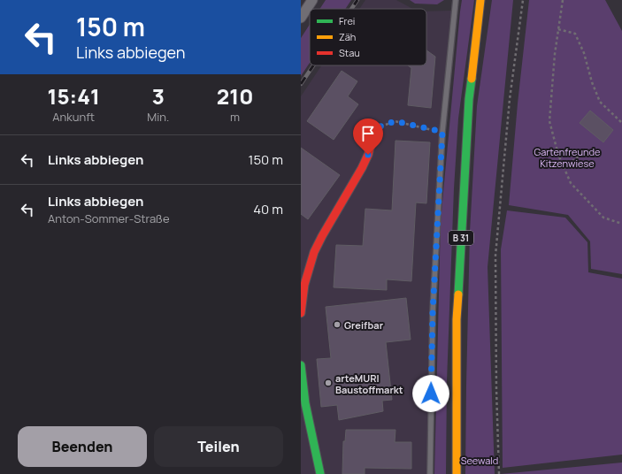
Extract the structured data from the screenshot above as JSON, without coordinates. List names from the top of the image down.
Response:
{
  "streets": {
    "main road": ["B 31"]
  },
  "parks": ["Gartenfreunde Kitzenwiese", "Seewald"],
  "places": ["Greifbar", "arteMURI Baustoffmarkt"],
  "legend": ["Frei", "Zäh", "Stau"],
  "page": {
    "turn": ["150 m", "Links abbiegen"],
    "eta": [
      "15:41",
      "Ankunft",
      "3",
      "Min.",
      "210",
      "m"
    ],
    "list": [
      {
        "name": "Links abbiegen",
        "value": "150 m"
      },
      {
        "name": "Links abbiegen",
        "note": "Anton-Sommer-Straße",
        "value": "40 m"
      }
    ],
    "buttons": ["Beenden", "Teilen"]
  }
}
